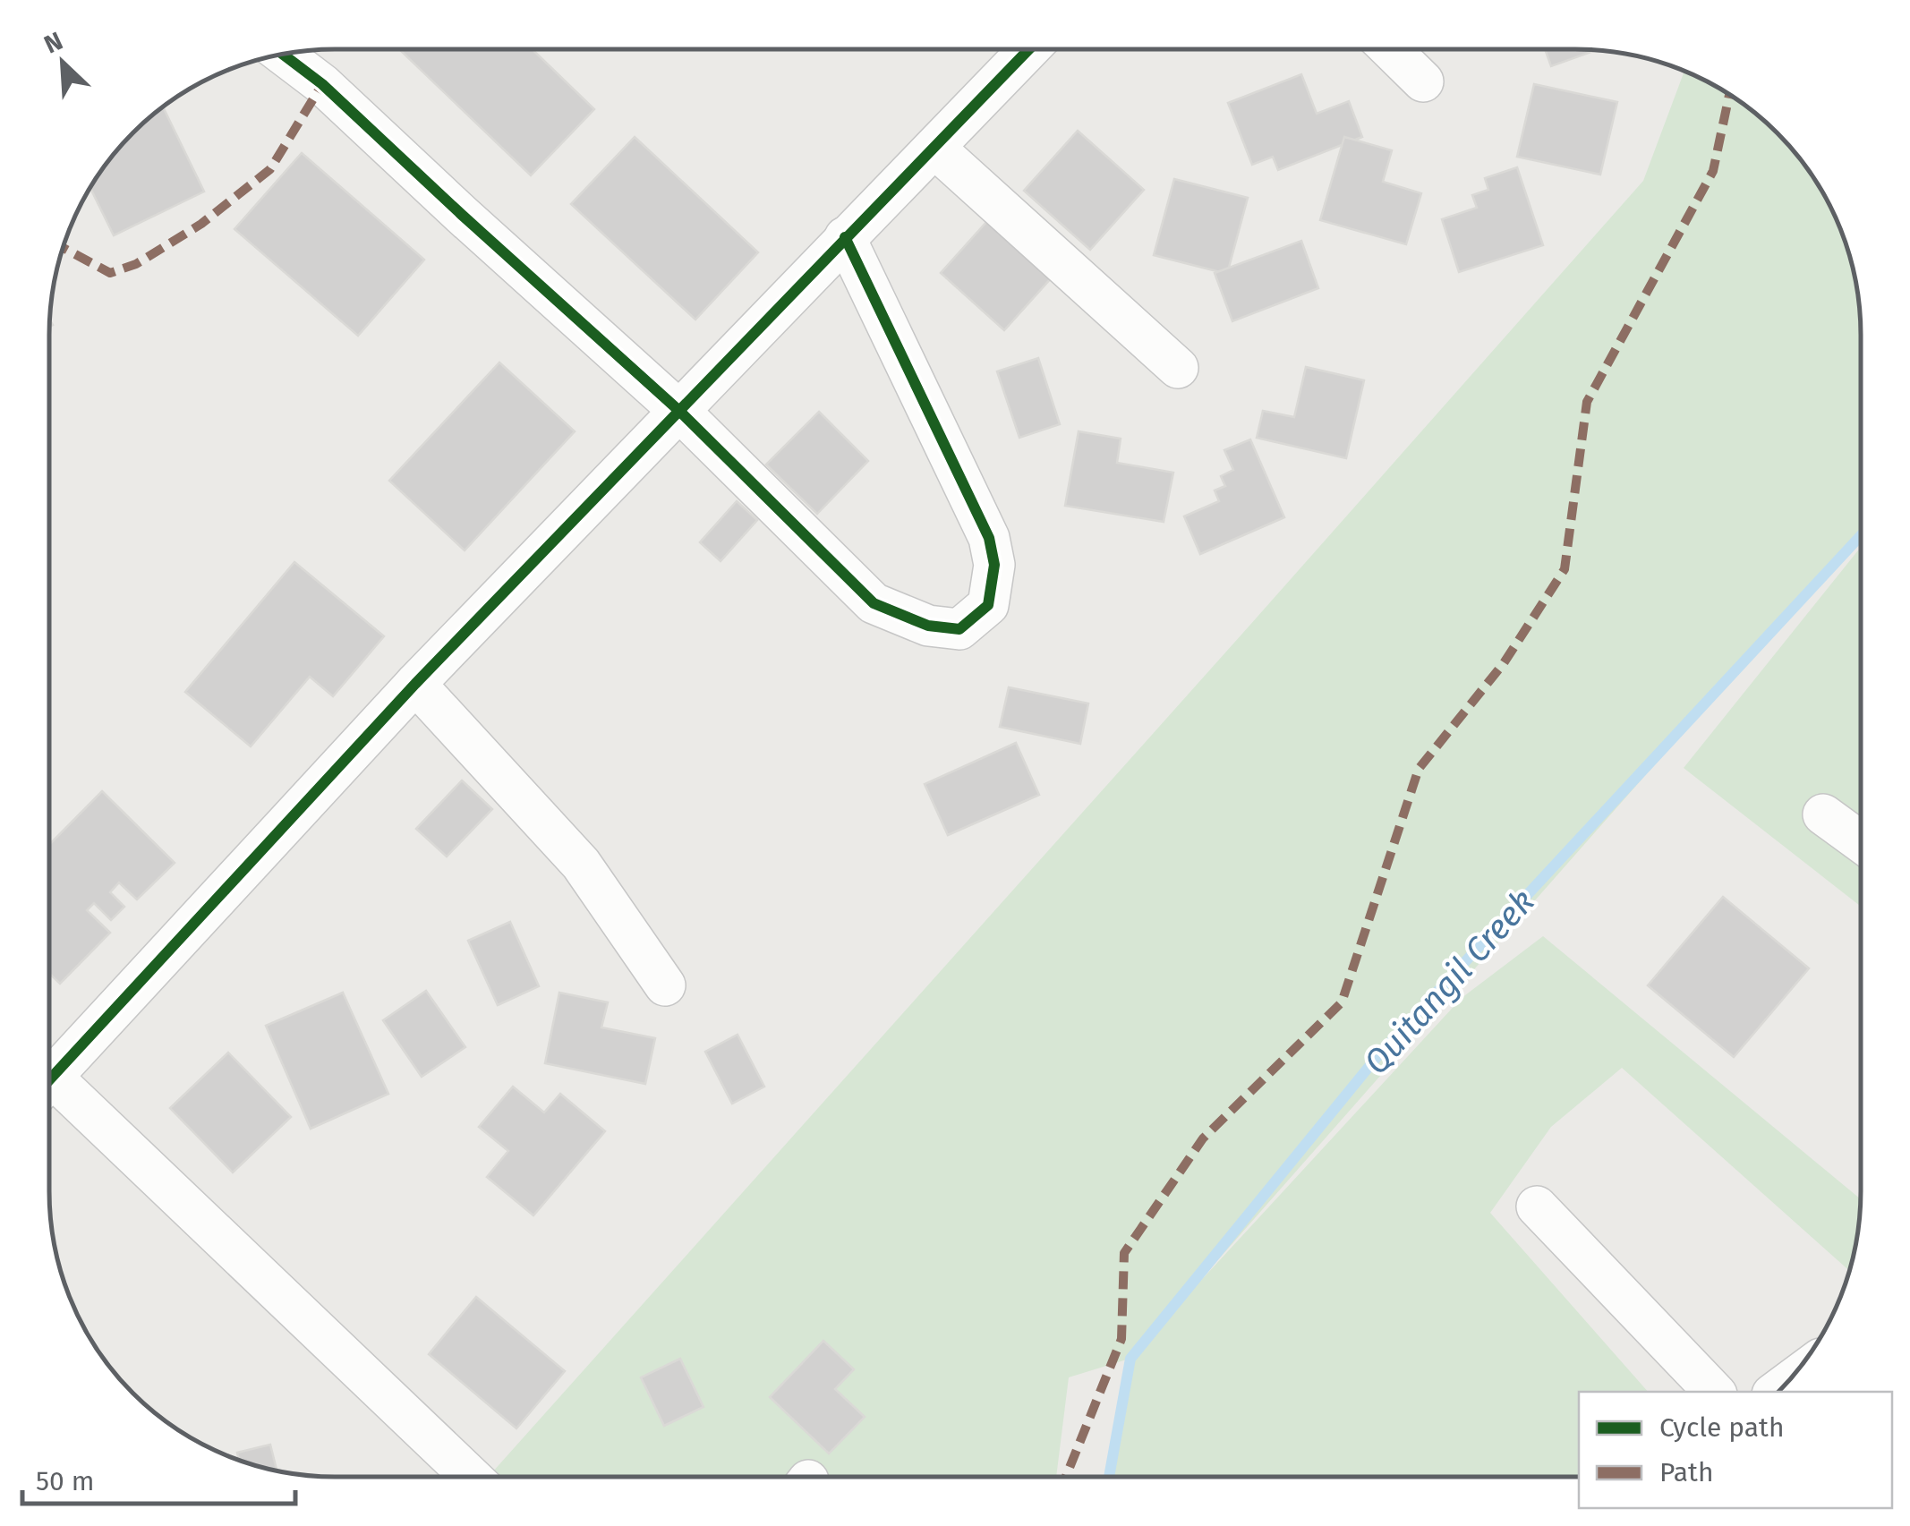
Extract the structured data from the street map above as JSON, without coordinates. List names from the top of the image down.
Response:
{
  "water": ["Quitangil Creek"],
  "legend": ["Cycle path", "Path"],
  "scale_bar": "50 m",
  "north": "top left"
}
